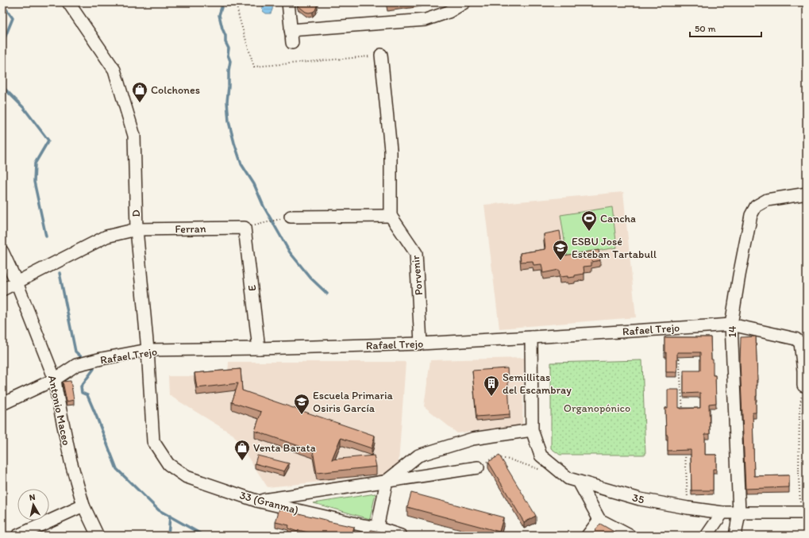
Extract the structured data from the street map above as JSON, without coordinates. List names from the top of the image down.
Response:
{
  "streets": {
    "street": [
      "D",
      "Ferran",
      "Porvenir",
      "E",
      "Rafael Trejo",
      "14",
      "Antonio Maceo",
      "35",
      "33 (Granma)"
    ]
  },
  "crossings": [
    ["D", "Ferran"],
    ["D", "Rafael Trejo"],
    ["D", "33 (Granma)"],
    ["Ferran", "E"],
    ["Ferran", "Antonio Maceo"],
    ["Porvenir", "Rafael Trejo"],
    ["E", "Rafael Trejo"],
    ["Rafael Trejo", "14"],
    ["Rafael Trejo", "Antonio Maceo"],
    ["14", "35"]
  ],
  "parks": ["Organopónico"],
  "places": {
    "shop": ["Colchones", "Venta Barata"],
    "sports": ["Cancha"],
    "school or university": ["ESBU José Esteban Tartabull", "Escuela Primaria Osiris García"],
    "building": ["Semillitas del Escambray"]
  },
  "scale_bar": "50 m",
  "north": "top"
}
